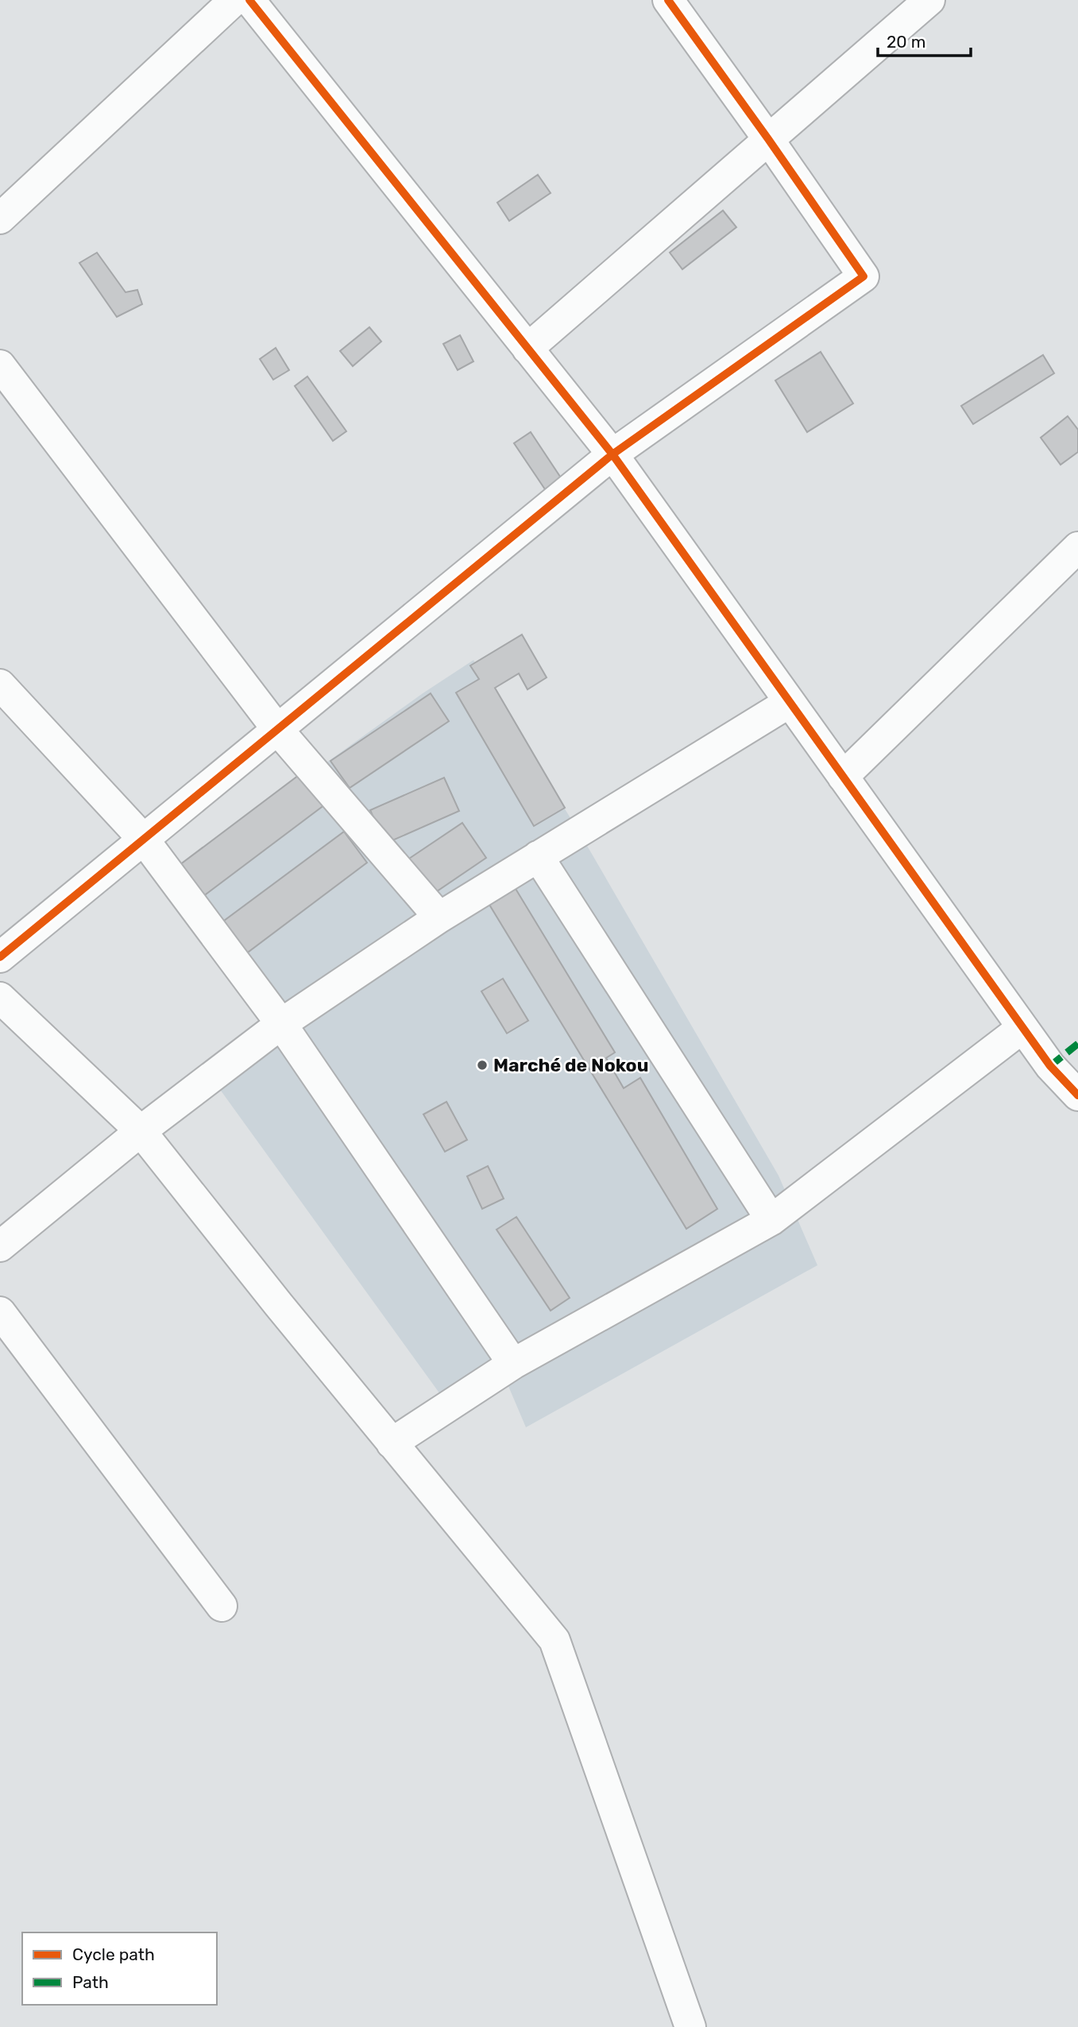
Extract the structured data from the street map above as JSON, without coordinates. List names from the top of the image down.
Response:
{
  "places": ["Marché de Nokou"],
  "legend": ["Cycle path", "Path"],
  "scale_bar": "20 m"
}
